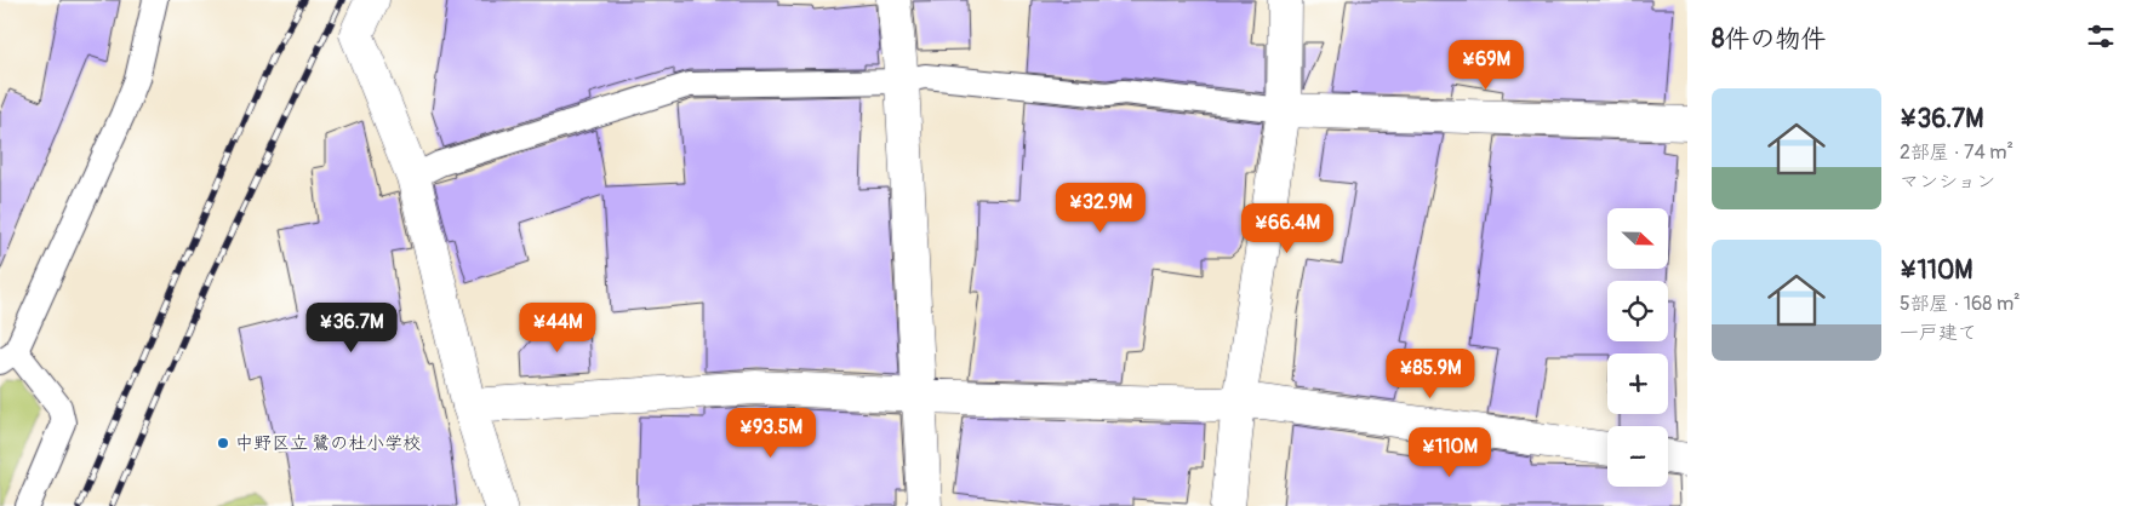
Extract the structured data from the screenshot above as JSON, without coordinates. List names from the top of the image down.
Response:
{
  "places": ["中野区立 鷺の杜小学校"],
  "north": "right",
  "page": {
    "heading": "8件の物件",
    "price": [
      "¥69M",
      "¥32.9M",
      "¥66.4M",
      "¥36.7M",
      "¥44M",
      "¥85.9M",
      "¥93.5M",
      "¥110M"
    ],
    "list": [
      {
        "name": "¥36.7M",
        "note": "2部屋 · 74 m² · マンション"
      },
      {
        "name": "¥110M",
        "note": "5部屋 · 168 m² · 一戸建て"
      }
    ],
    "map_buttons": ["+", "−"]
  }
}
